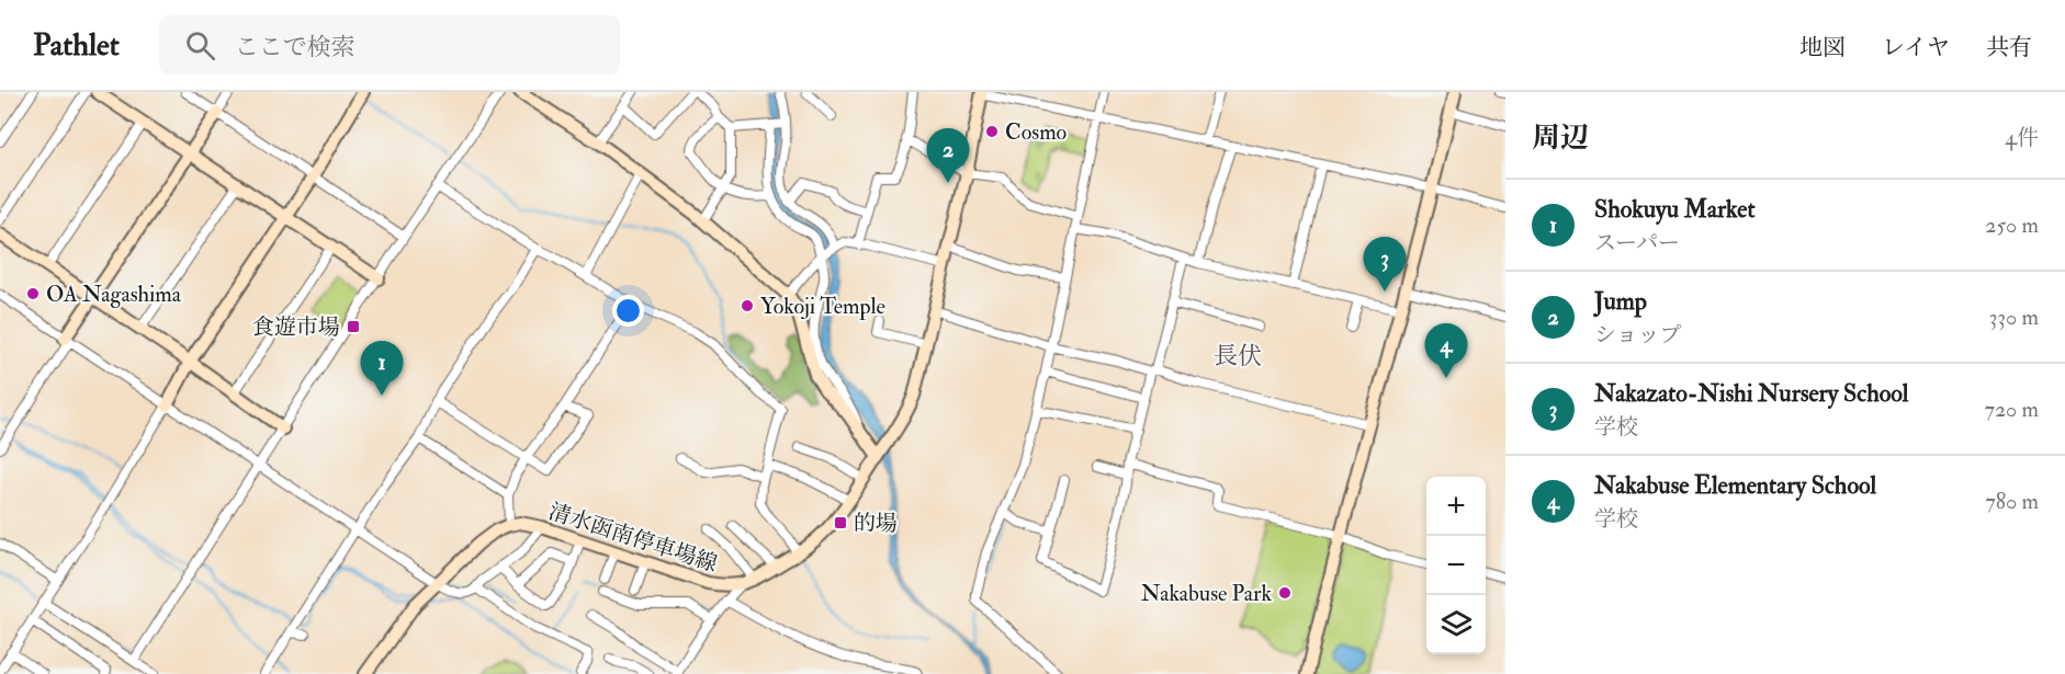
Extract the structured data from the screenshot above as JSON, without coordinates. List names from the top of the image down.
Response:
{
  "streets": {
    "street": ["清水函南停車場線"]
  },
  "districts": ["長伏"],
  "places": {
    "other": [
      "Cosmo",
      "OA Nagashima",
      "Yokoji Temple",
      "Nakabuse Park"
    ],
    "transit": ["食遊市場", "的場"]
  },
  "page": {
    "header": "Pathlet",
    "search": "ここで検索",
    "nav": ["地図", "レイヤ", "共有"],
    "heading": ["周辺", "4件"],
    "pins": [
      "2",
      "3",
      "4",
      "1"
    ],
    "list": [
      {
        "mark": "1",
        "name": "Shokuyu Market",
        "note": "スーパー",
        "value": "250 m"
      },
      {
        "mark": "2",
        "name": "Jump",
        "note": "ショップ",
        "value": "330 m"
      },
      {
        "mark": "3",
        "name": "Nakazato-Nishi Nursery School",
        "note": "学校",
        "value": "720 m"
      },
      {
        "mark": "4",
        "name": "Nakabuse Elementary School",
        "note": "学校",
        "value": "780 m"
      }
    ],
    "map_buttons": ["+", "−"]
  }
}
